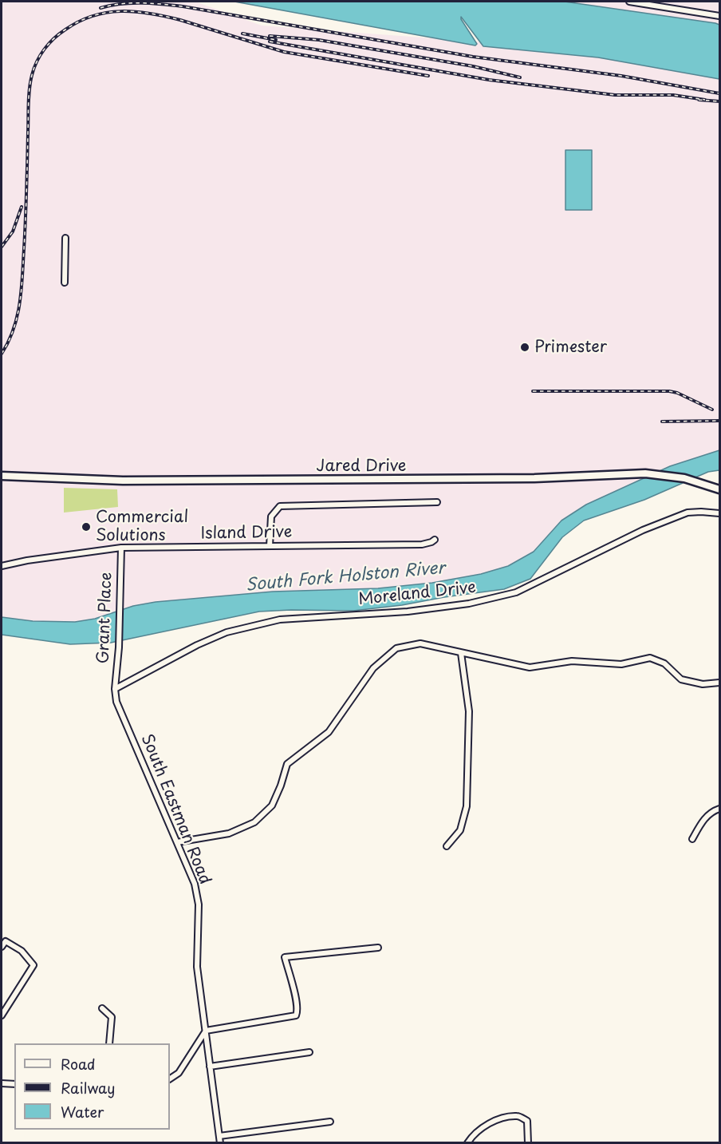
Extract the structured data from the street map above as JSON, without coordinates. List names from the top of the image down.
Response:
{
  "streets": {
    "main road": ["Jared Drive"],
    "street": [
      "Island Drive",
      "Moreland Drive",
      "Grant Place",
      "South Eastman Road"
    ]
  },
  "crossings": [
    ["Island Drive", "Grant Place"],
    ["Moreland Drive", "Grant Place"],
    ["Moreland Drive", "South Eastman Road"],
    ["Grant Place", "South Eastman Road"]
  ],
  "water": ["South Fork Holston River"],
  "places": ["Primester", "Commercial Solutions"],
  "legend": ["Road", "Railway", "Water"]
}
